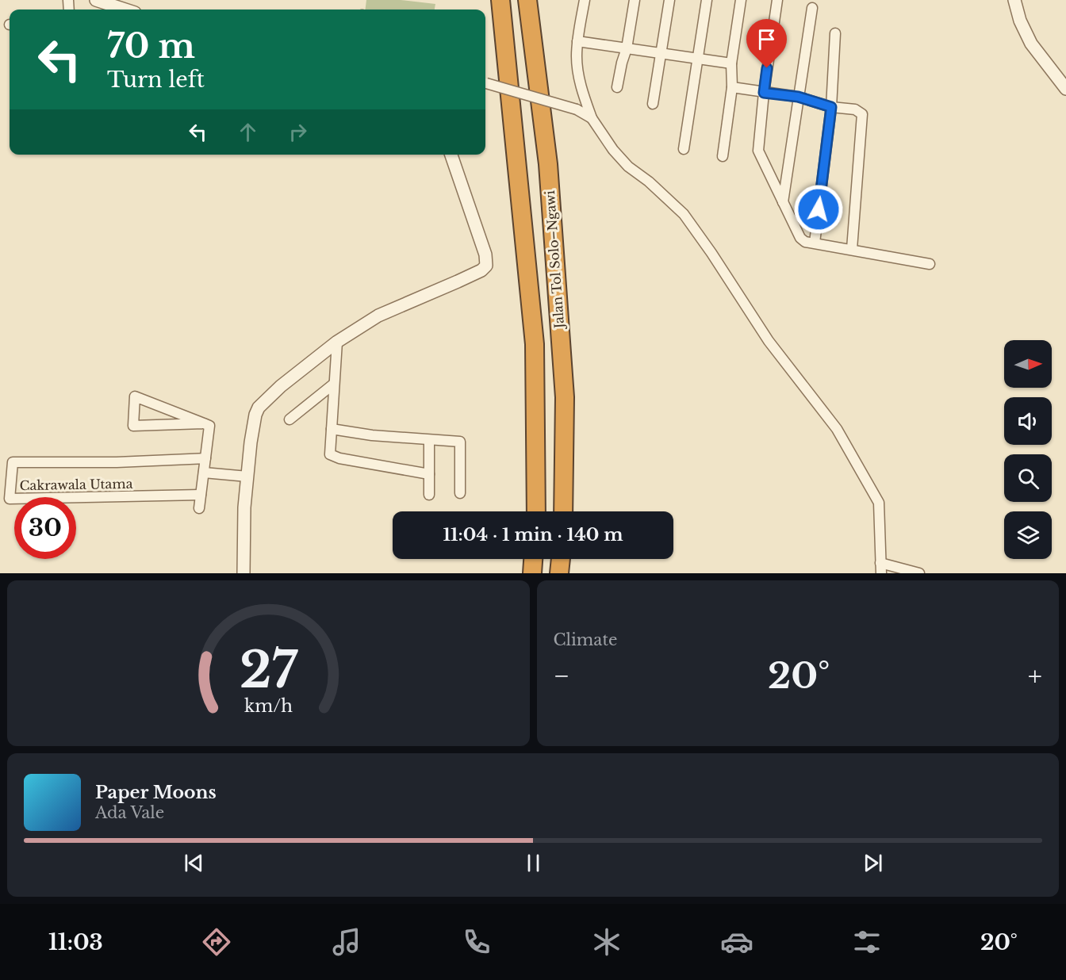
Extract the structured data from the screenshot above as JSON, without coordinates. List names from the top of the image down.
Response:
{
  "streets": {
    "highway": ["Jalan Tol Solo–Ngawi"],
    "street": ["Cakrawala Utama"]
  },
  "north": "right",
  "page": {
    "turn": ["70 m", "Turn left"],
    "limit": "30",
    "trip": "11:04 · 1 min · 140 m",
    "tile": "Climate",
    "heat": ["−", "20°", "+"],
    "song": ["Paper Moons", "Ada Vale"],
    "tabs": ["11:03", "20°"],
    "gauge": ["27", "km/h"]
  }
}
